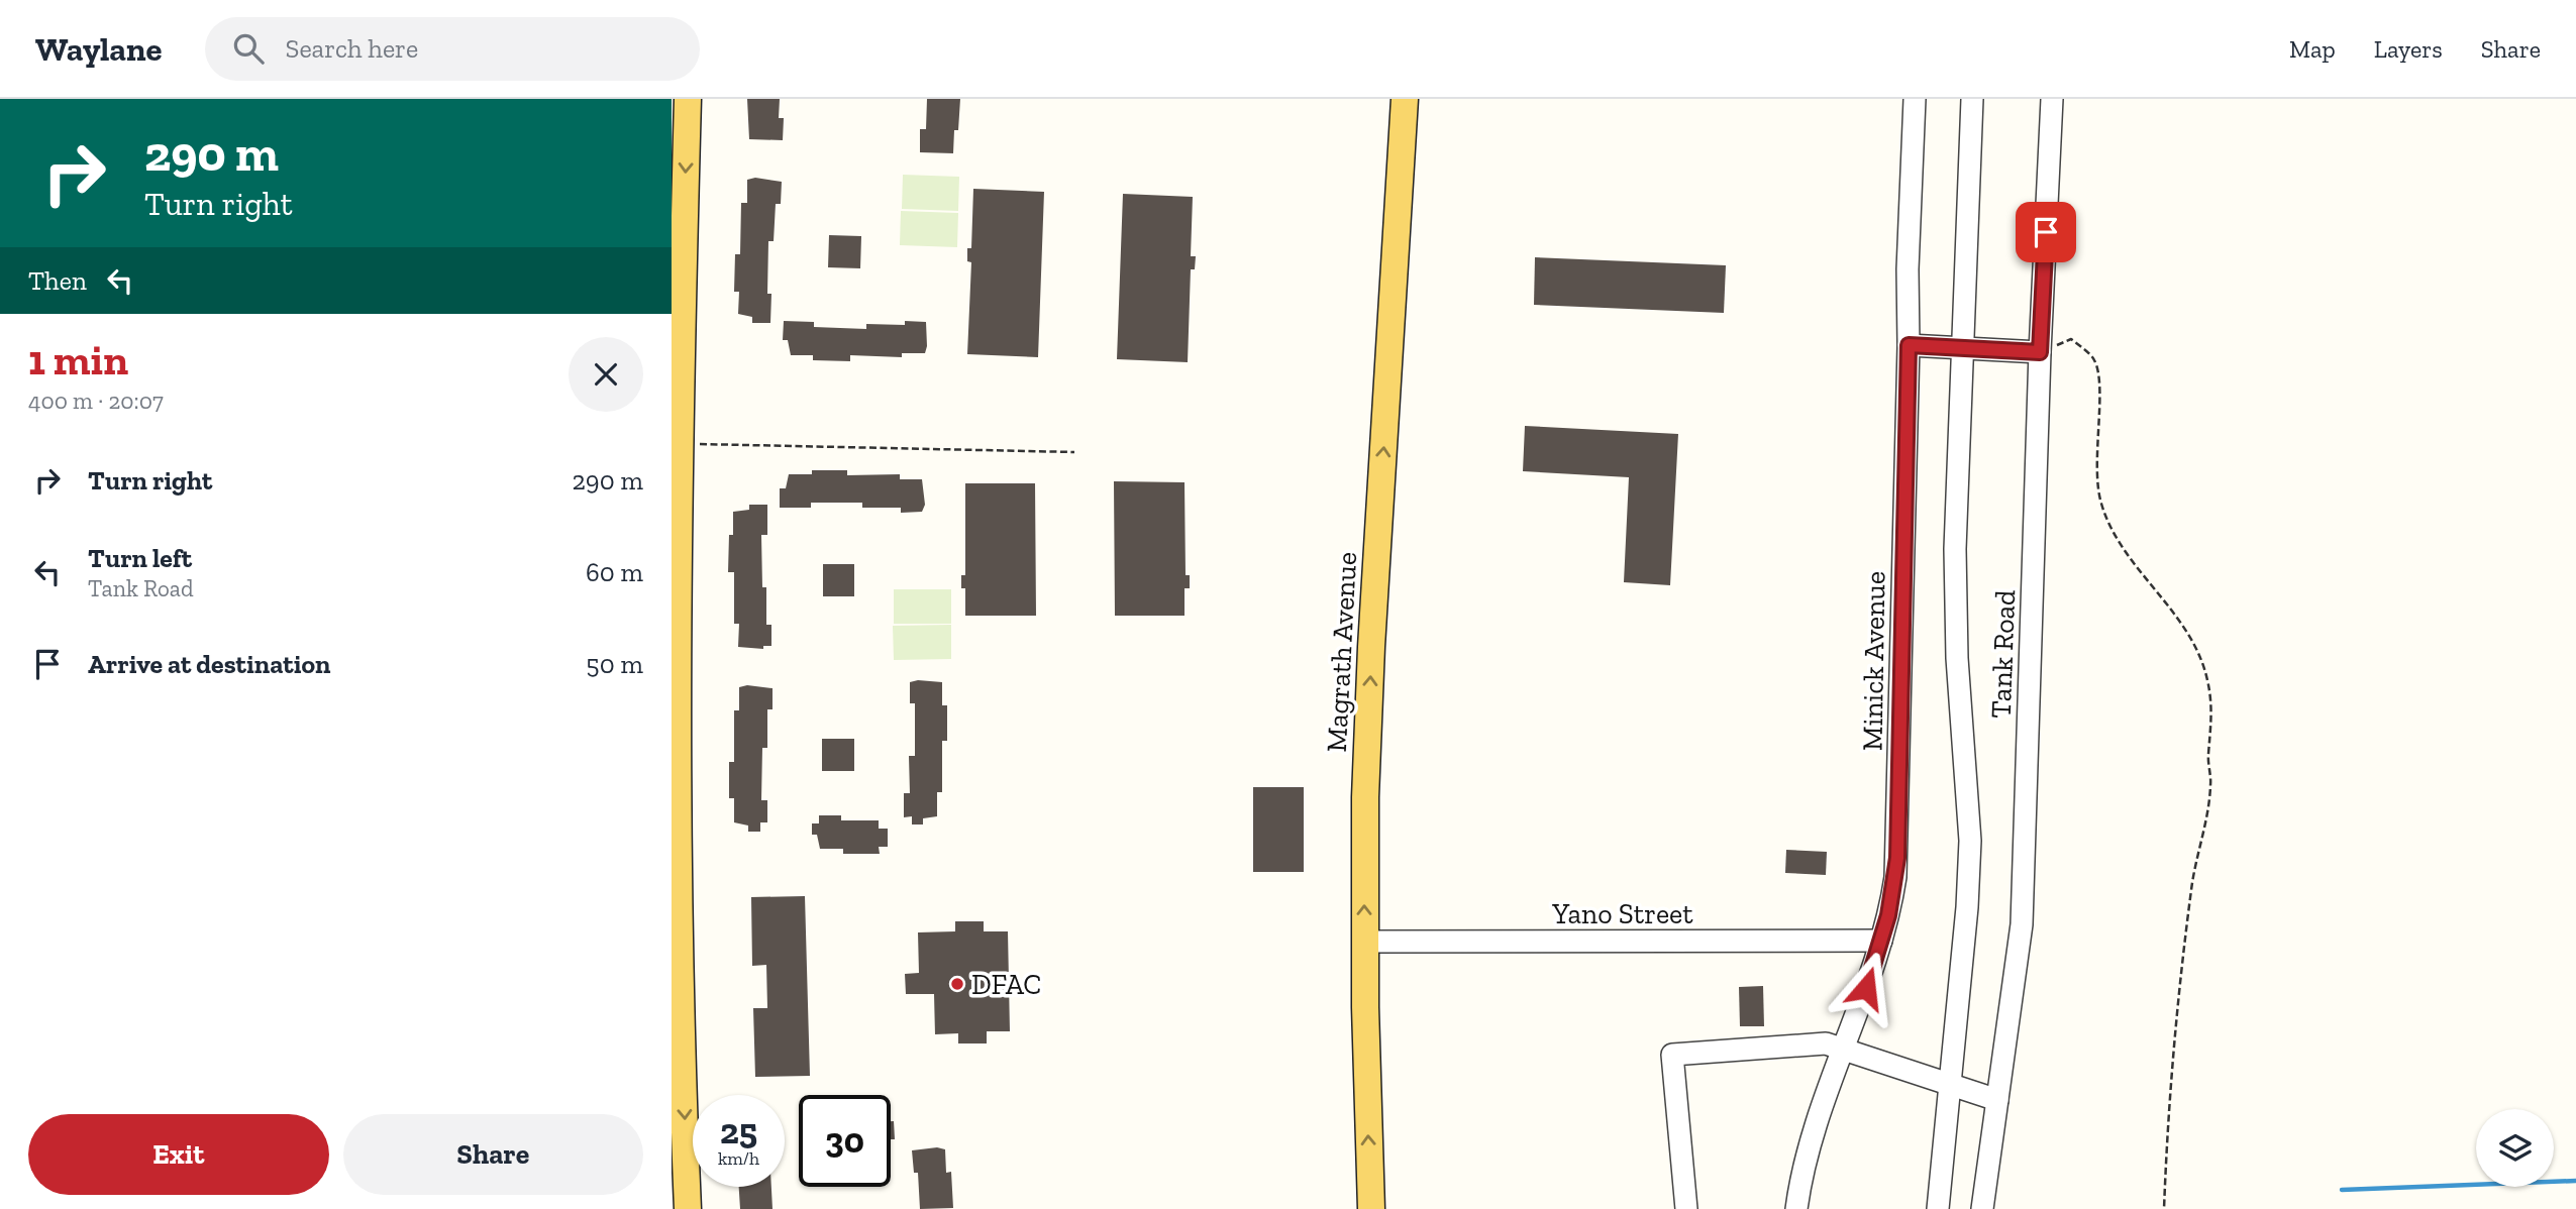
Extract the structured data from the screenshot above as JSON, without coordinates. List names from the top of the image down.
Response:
{
  "streets": {
    "main road": ["Magrath Avenue"],
    "street": ["Tank Road", "Minick Avenue", "Yano Street"]
  },
  "crossings": [
    ["Magrath Avenue", "Yano Street"],
    ["Minick Avenue", "Yano Street"]
  ],
  "one_way": ["Magrath Avenue"],
  "places": ["DFAC"],
  "page": {
    "header": "Waylane",
    "search": "Search here",
    "nav": ["Map", "Layers", "Share"],
    "turn": ["290 m", "Turn right"],
    "then": "Then",
    "heading": ["1 min", "400 m · 20:07"],
    "list": [
      {
        "name": "Turn right",
        "value": "290 m"
      },
      {
        "name": "Turn left",
        "note": "Tank Road",
        "value": "60 m"
      },
      {
        "name": "Arrive at destination",
        "value": "50 m"
      }
    ],
    "speed": "25 km/h",
    "limit": "30",
    "buttons": ["Exit", "Share"]
  }
}
